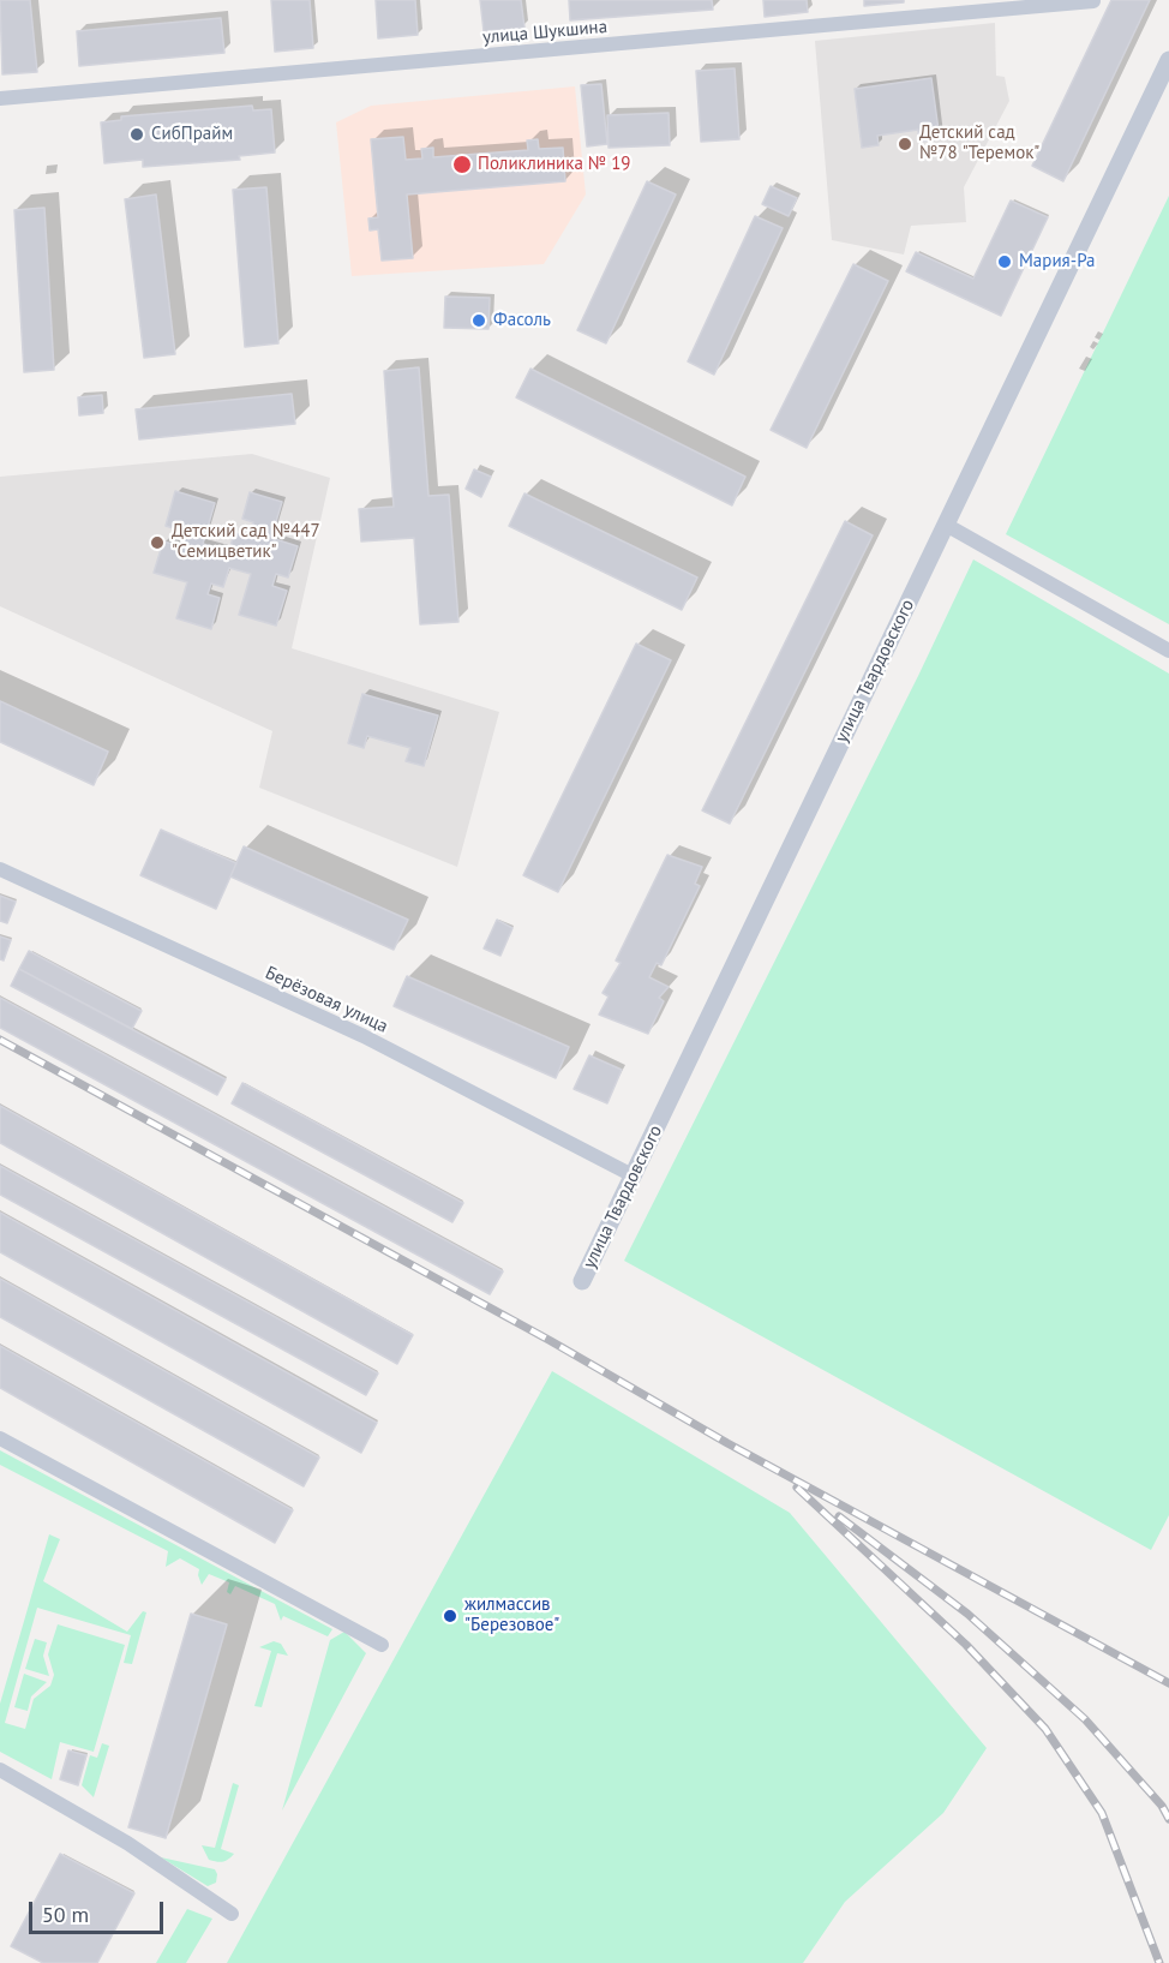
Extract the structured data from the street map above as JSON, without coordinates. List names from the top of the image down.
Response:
{
  "streets": {
    "street": ["улица Шукшина", "улица Твардовского", "Берёзовая улица"]
  },
  "crossings": [
    ["улица Твардовского", "Берёзовая улица"]
  ],
  "places": [
    "СибПрайм",
    "Детский сад №78 \"Теремок\"",
    "Поликлиника № 19",
    "Мария-Ра",
    "Фасоль",
    "Детский сад №447 \"Семицветик\"",
    "жилмассив \"Березовое\""
  ],
  "scale_bar": "50 m"
}
